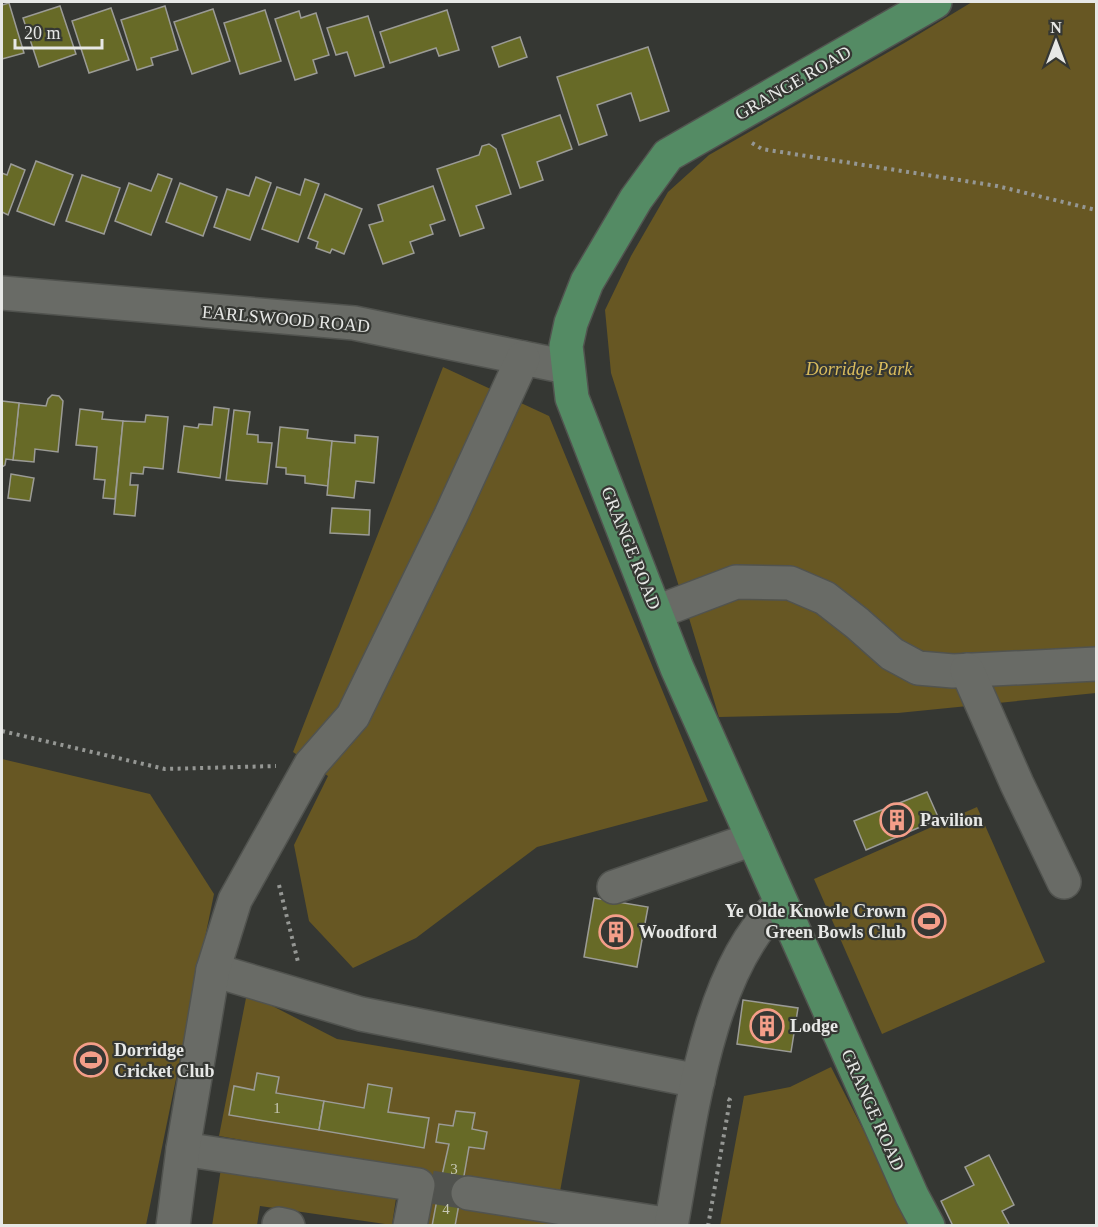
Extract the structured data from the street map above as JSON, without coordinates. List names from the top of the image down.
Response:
{
  "streets": {
    "main road": ["GRANGE ROAD"],
    "street": ["EARLSWOOD ROAD"]
  },
  "crossings": [
    ["GRANGE ROAD", "EARLSWOOD ROAD"]
  ],
  "parks": ["Dorridge Park"],
  "places": {
    "building": ["Pavilion", "Woodford", "Lodge"],
    "sports": ["Ye Olde Knowle Crown Green Bowls Club", "Dorridge Cricket Club"]
  },
  "house_numbers": ["1", "3", "4"],
  "scale_bar": "20 m",
  "north": "top"
}
